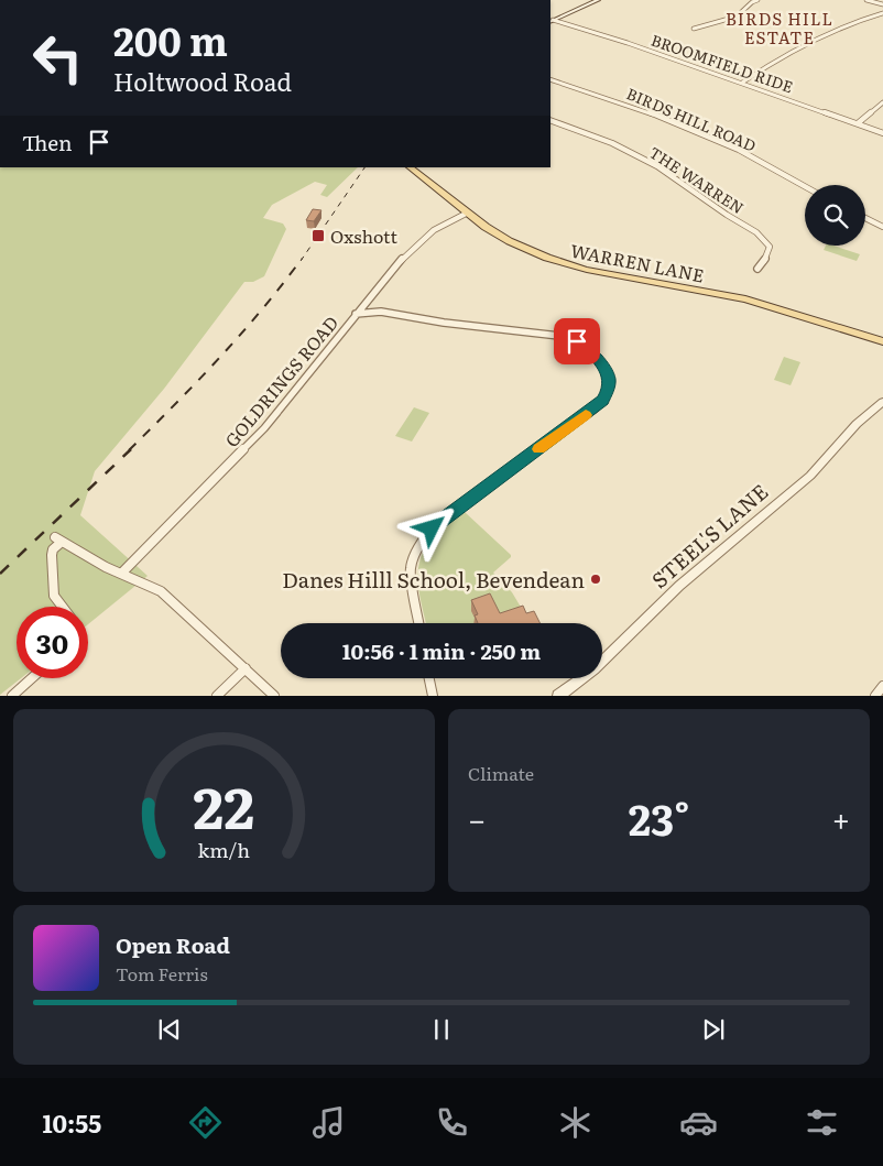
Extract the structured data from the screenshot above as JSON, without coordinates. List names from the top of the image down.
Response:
{
  "streets": {
    "main road": ["WARREN LANE"],
    "street": [
      "BROOMFIELD RIDE",
      "BIRDS HILL ROAD",
      "THE WARREN",
      "GOLDRINGS ROAD",
      "STEEL'S LANE"
    ]
  },
  "crossings": [
    ["WARREN LANE", "GOLDRINGS ROAD"]
  ],
  "districts": ["BIRDS HILL ESTATE"],
  "places": {
    "transit": ["Oxshott"],
    "other": ["Danes Hilll School, Bevendean"]
  },
  "page": {
    "turn": ["200 m", "Holtwood Road"],
    "then": "Then",
    "limit": "30",
    "trip": "10:56 · 1 min · 250 m",
    "tile": "Climate",
    "heat": ["−", "23°", "+"],
    "song": ["Open Road", "Tom Ferris"],
    "tabs": "10:55",
    "gauge": ["22", "km/h"]
  }
}
